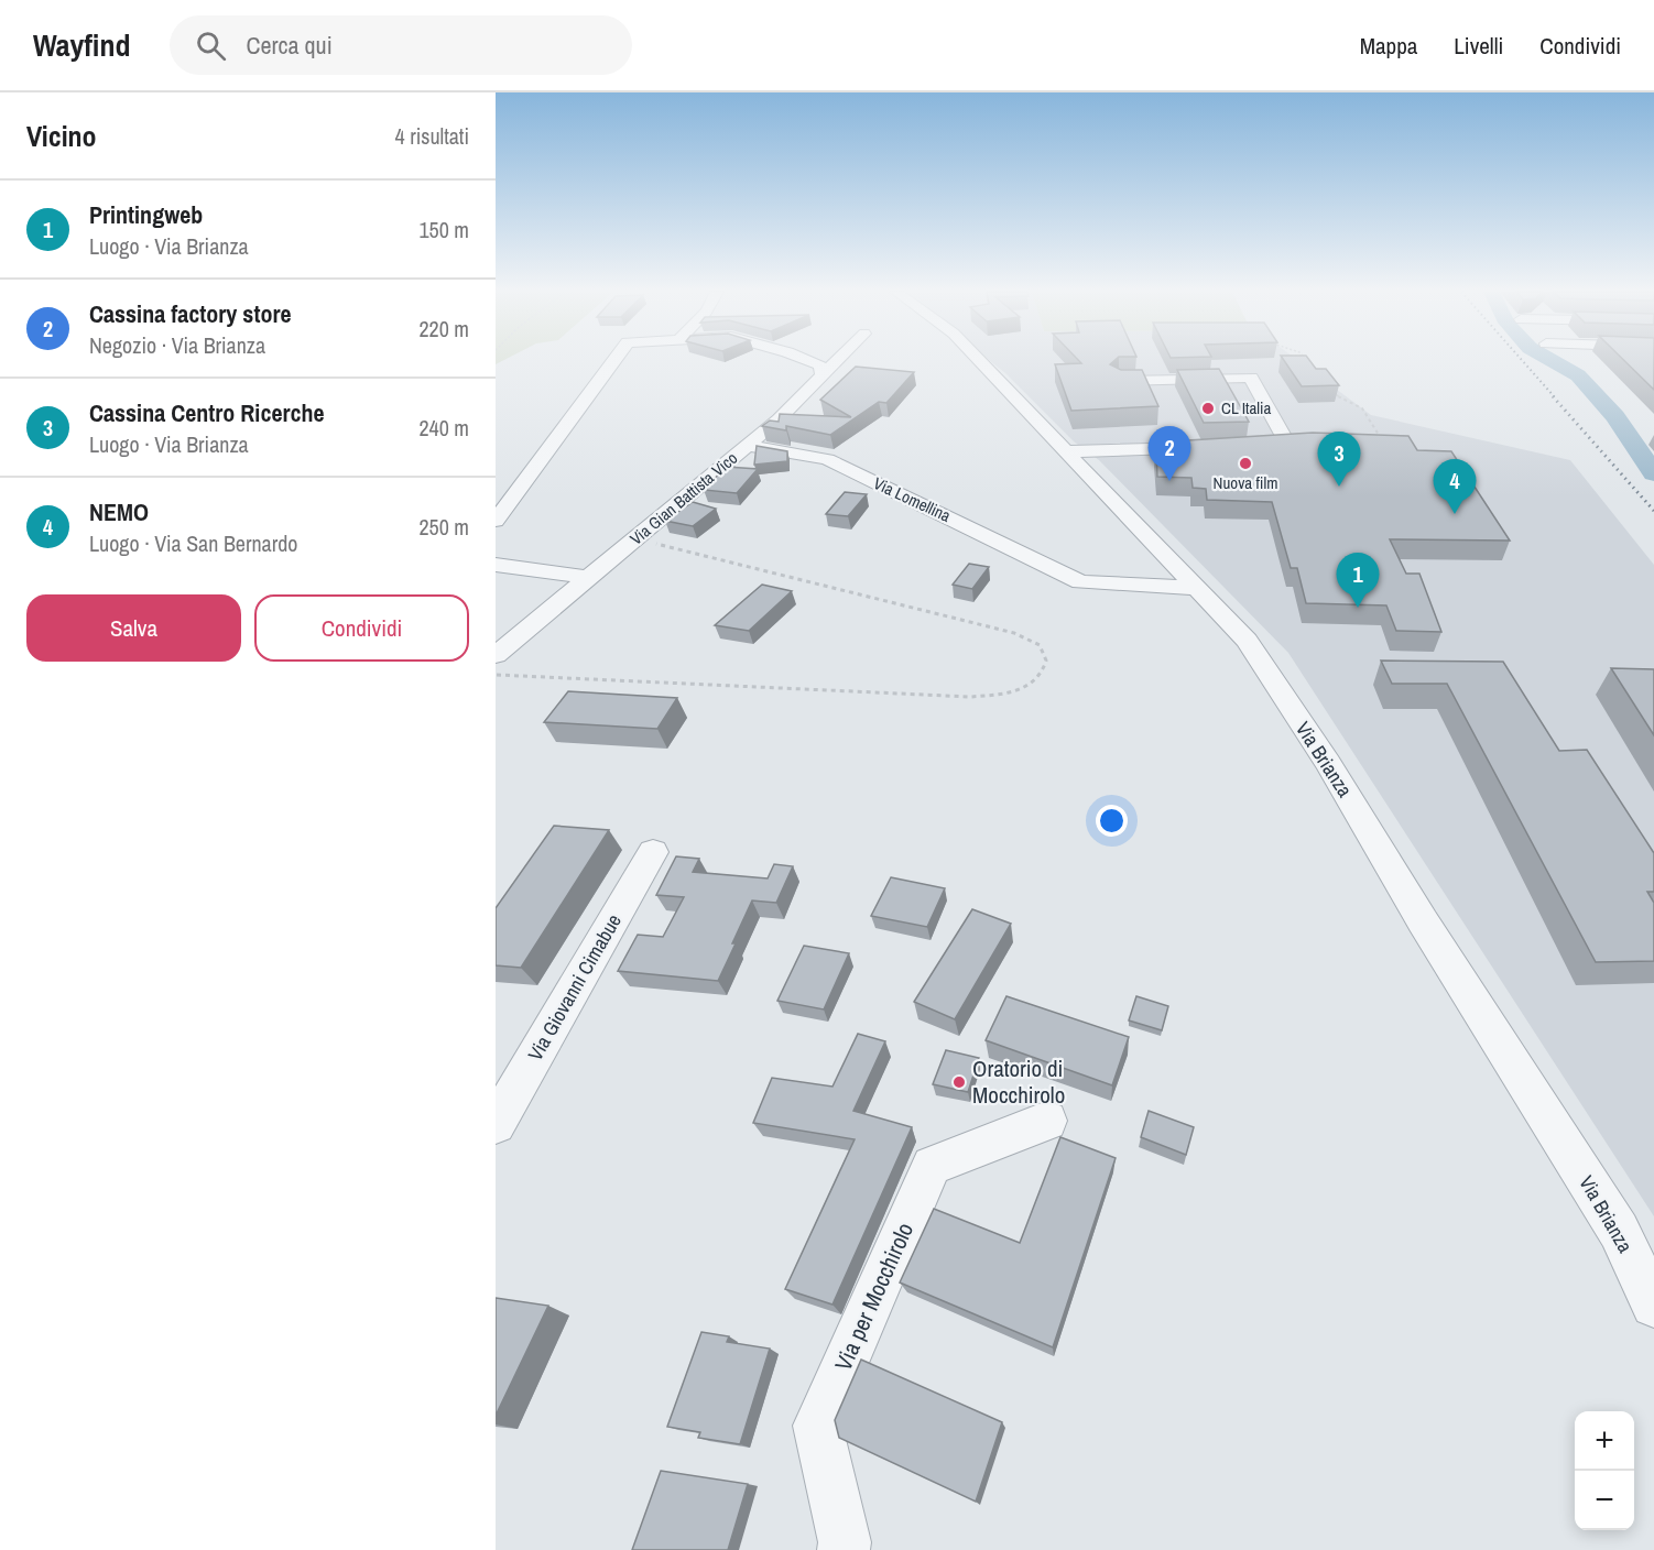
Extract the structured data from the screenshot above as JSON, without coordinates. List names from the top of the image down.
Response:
{
  "streets": {
    "street": [
      "Via Gian Battista Vico",
      "Via Lomellina",
      "Via Brianza",
      "Via Giovanni Cimabue",
      "Via per Mocchirolo"
    ]
  },
  "crossings": [
    ["Via Gian Battista Vico", "Via Lomellina"],
    ["Via Lomellina", "Via Brianza"]
  ],
  "places": ["CL Italia", "Nuova film", "Oratorio di Mocchirolo"],
  "page": {
    "header": "Wayfind",
    "search": "Cerca qui",
    "nav": ["Mappa", "Livelli", "Condividi"],
    "heading": ["Vicino", "4 risultati"],
    "list": [
      {
        "mark": "1",
        "name": "Printingweb",
        "note": "Luogo · Via Brianza",
        "value": "150 m"
      },
      {
        "mark": "2",
        "name": "Cassina factory store",
        "note": "Negozio · Via Brianza",
        "value": "220 m"
      },
      {
        "mark": "3",
        "name": "Cassina Centro Ricerche",
        "note": "Luogo · Via Brianza",
        "value": "240 m"
      },
      {
        "mark": "4",
        "name": "NEMO",
        "note": "Luogo · Via San Bernardo",
        "value": "250 m"
      }
    ],
    "pins": [
      "2",
      "3",
      "4",
      "1"
    ],
    "buttons": ["Salva", "Condividi"],
    "map_buttons": ["+", "−"]
  }
}
